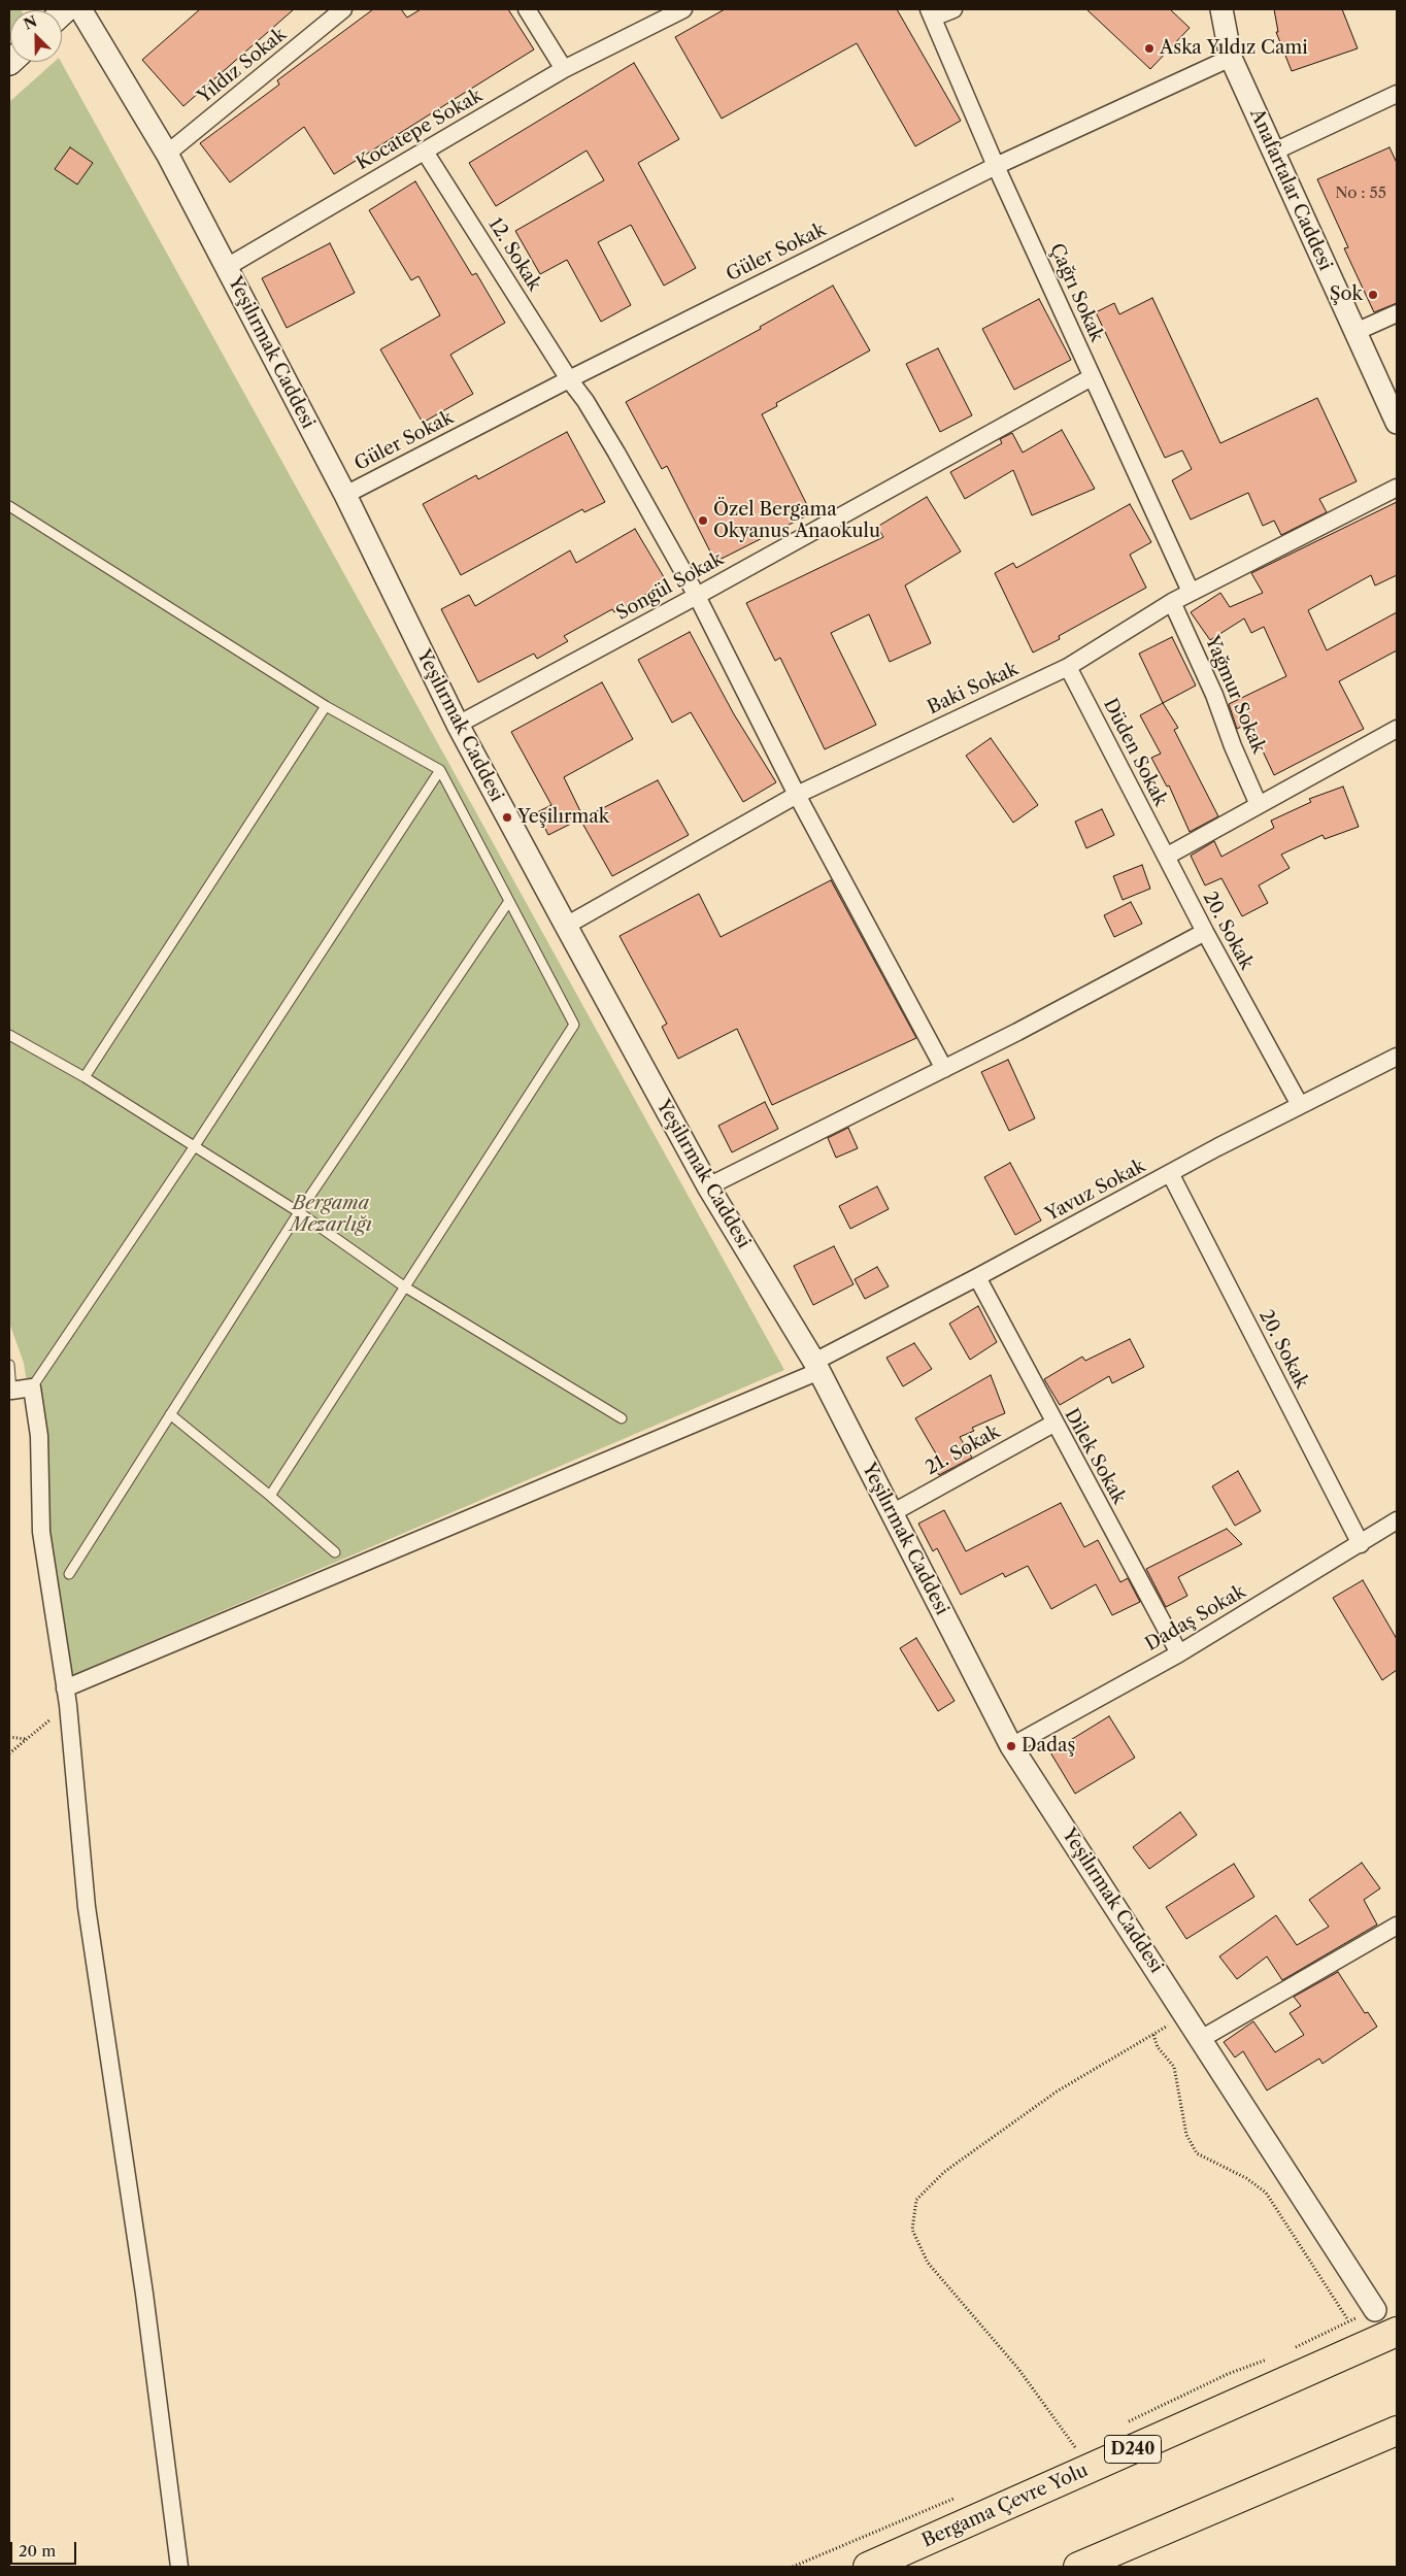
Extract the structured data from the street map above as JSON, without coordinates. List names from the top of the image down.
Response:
{
  "streets": {
    "highway": ["D240", "Bergama Çevre Yolu"],
    "street": [
      "Yıldız Sokak",
      "Kocatepe Sokak",
      "Anafartalar Caddesi",
      "Güler Sokak",
      "12. Sokak",
      "Çağrı Sokak",
      "Yeşilırmak Caddesi",
      "Songül Sokak",
      "Baki Sokak",
      "Yağmur Sokak",
      "Düden Sokak",
      "20. Sokak",
      "Yavuz Sokak",
      "21. Sokak",
      "Dilek Sokak",
      "Dadaş Sokak"
    ]
  },
  "crossings": [
    ["Yıldız Sokak", "Yeşilırmak Caddesi"],
    ["Kocatepe Sokak", "12. Sokak"],
    ["Kocatepe Sokak", "Yeşilırmak Caddesi"],
    ["Anafartalar Caddesi", "Güler Sokak"],
    ["Güler Sokak", "12. Sokak"],
    ["Güler Sokak", "Çağrı Sokak"],
    ["Güler Sokak", "Yeşilırmak Caddesi"],
    ["12. Sokak", "Songül Sokak"],
    ["12. Sokak", "Baki Sokak"],
    ["Çağrı Sokak", "Songül Sokak"],
    ["Çağrı Sokak", "Baki Sokak"],
    ["Yeşilırmak Caddesi", "Songül Sokak"],
    ["Yeşilırmak Caddesi", "Baki Sokak"],
    ["Yeşilırmak Caddesi", "Yavuz Sokak"],
    ["Yeşilırmak Caddesi", "21. Sokak"],
    ["Yeşilırmak Caddesi", "Dadaş Sokak"],
    ["Baki Sokak", "Yağmur Sokak"],
    ["Baki Sokak", "Düden Sokak"],
    ["Düden Sokak", "20. Sokak"],
    ["20. Sokak", "Yavuz Sokak"],
    ["20. Sokak", "Dadaş Sokak"],
    ["Yavuz Sokak", "Dilek Sokak"],
    ["21. Sokak", "Dilek Sokak"],
    ["Dilek Sokak", "Dadaş Sokak"]
  ],
  "parks": ["Bergama Mezarlığı"],
  "places": [
    "Aska Yıldız Cami",
    "Şok",
    "Özel Bergama Okyanus Anaokulu",
    "Yeşilırmak",
    "Dadaş"
  ],
  "house_numbers": ["No : 55"],
  "scale_bar": "20 m",
  "north": "top left"
}
